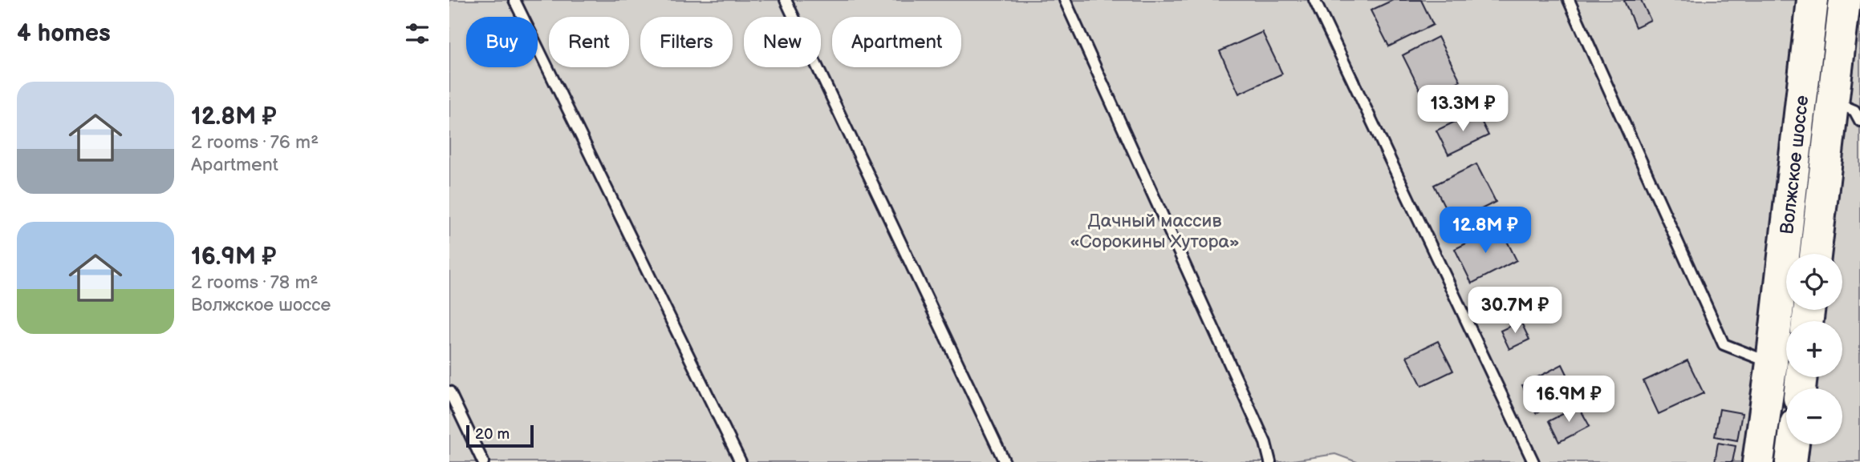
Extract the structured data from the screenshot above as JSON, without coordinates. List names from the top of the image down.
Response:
{
  "streets": {
    "main road": ["Волжское шоссе"]
  },
  "parks": ["Дачный массив «Сорокины Хутора»"],
  "scale_bar": "20 m",
  "page": {
    "heading": "4 homes",
    "chip": [
      "Buy",
      "Rent",
      "Filters",
      "New",
      "Apartment"
    ],
    "list": [
      {
        "name": "12.8M ₽",
        "note": "2 rooms · 76 m² · Apartment"
      },
      {
        "name": "16.9M ₽",
        "note": "2 rooms · 78 m² · Волжское шоссе"
      }
    ],
    "price": [
      "13.3M ₽",
      "12.8M ₽",
      "30.7M ₽",
      "16.9M ₽"
    ],
    "map_buttons": ["+", "−"],
    "scale": "20 m"
  }
}
